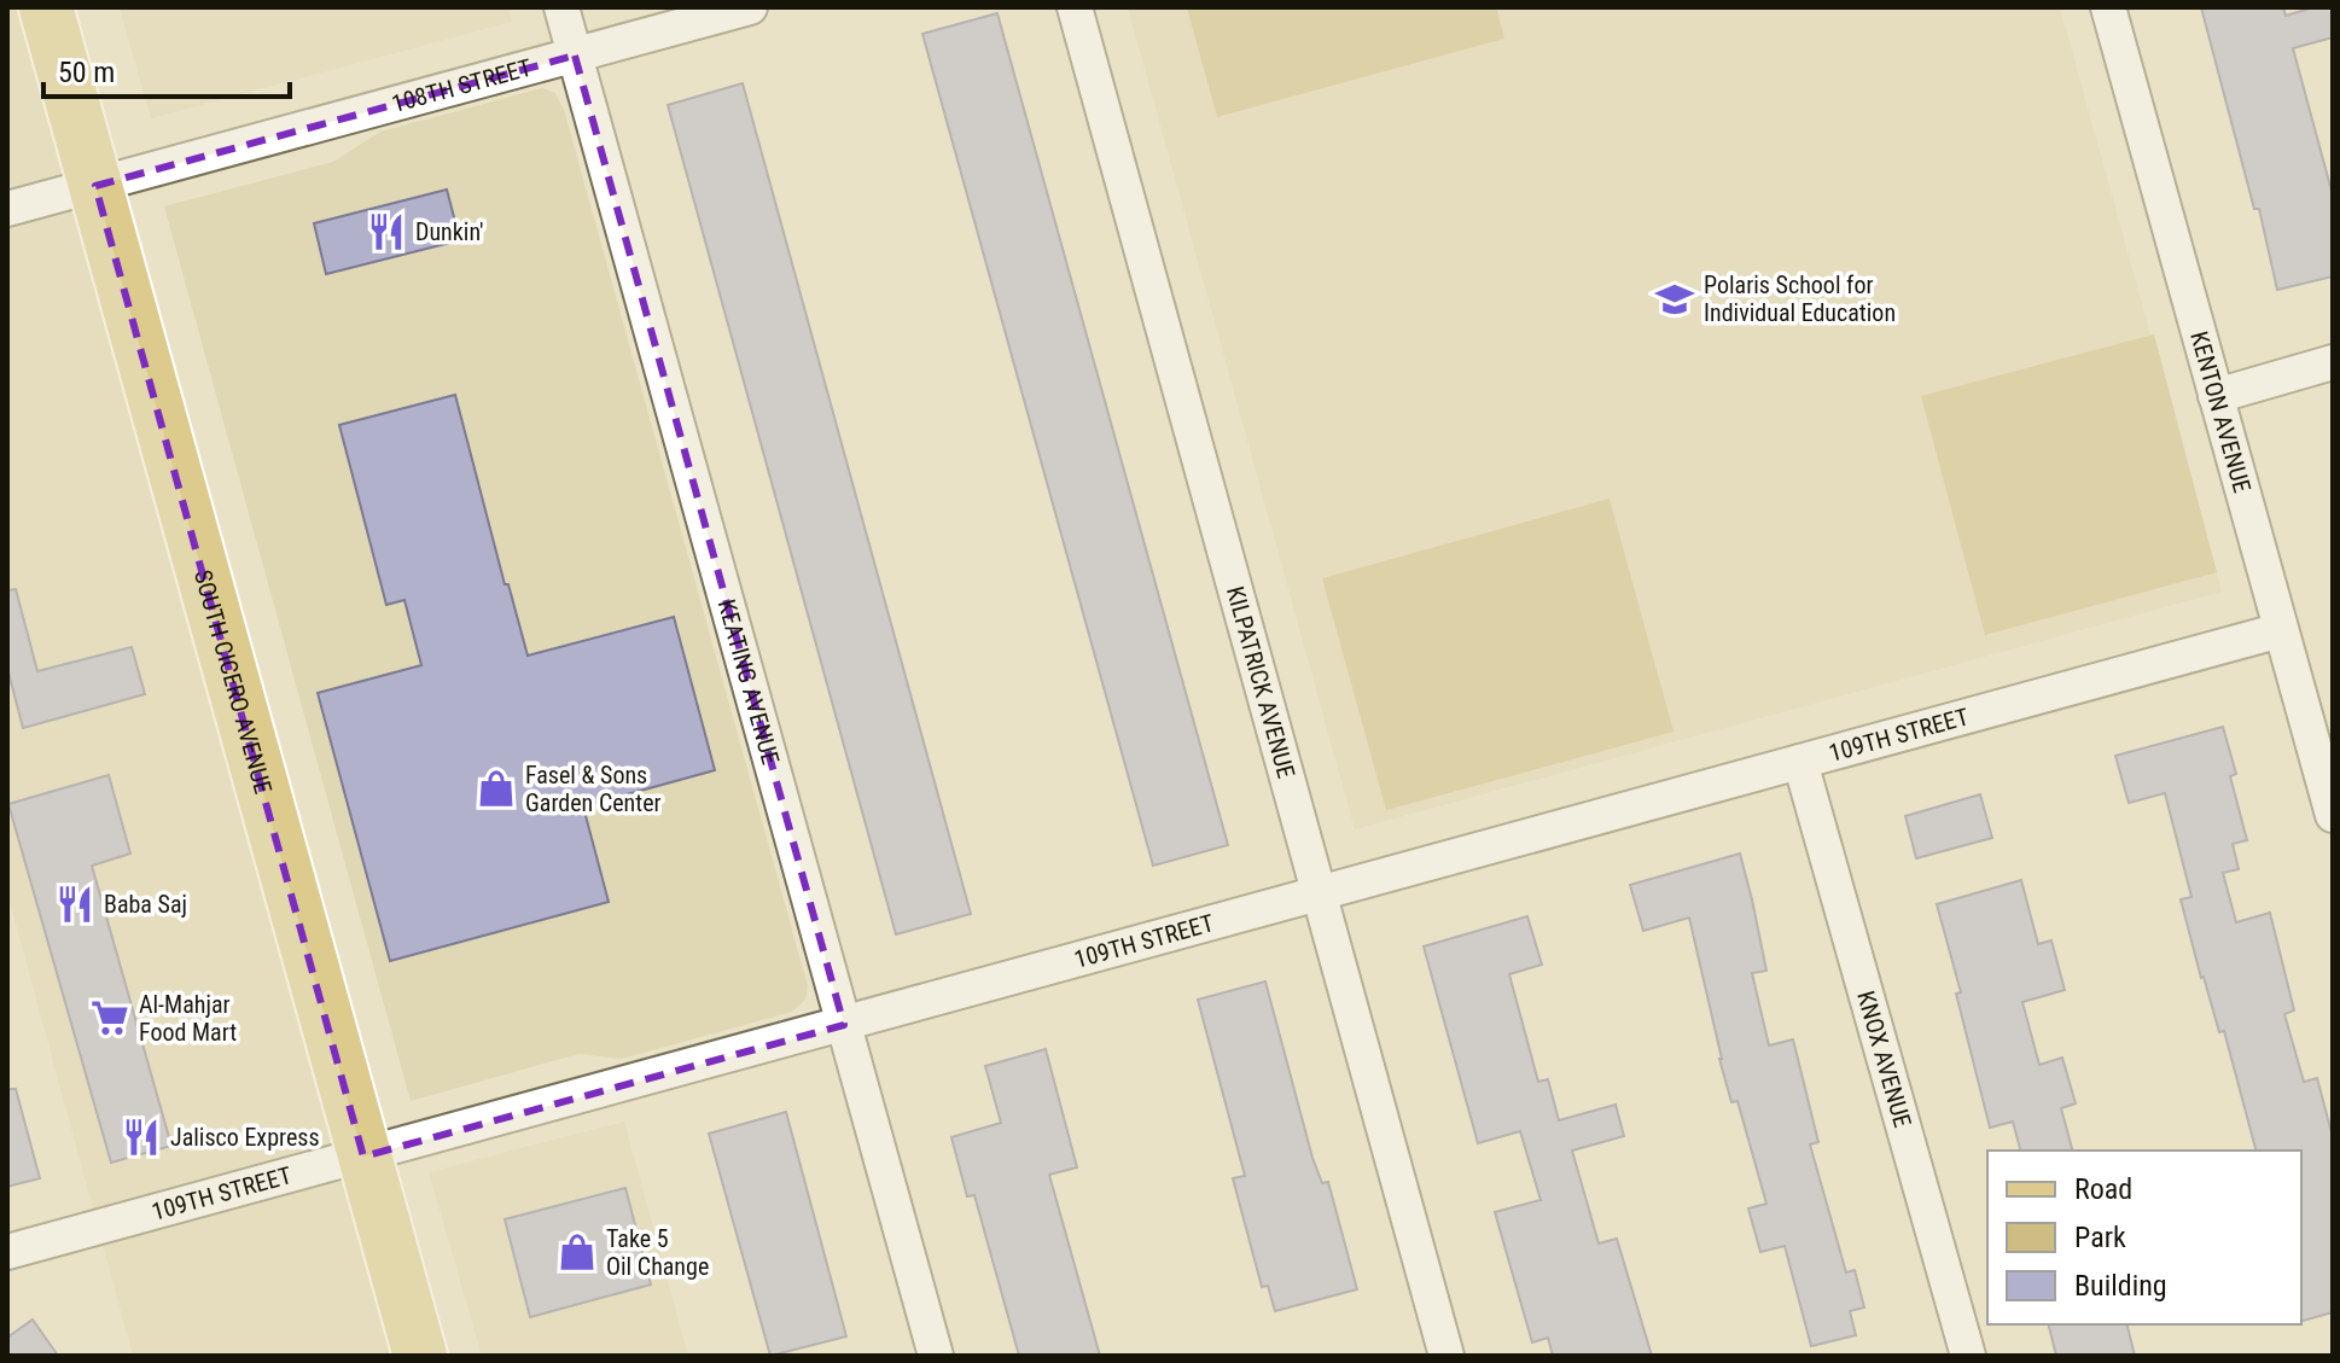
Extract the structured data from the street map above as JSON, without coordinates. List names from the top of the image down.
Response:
{
  "streets": {
    "main road": ["SOUTH CICERO AVENUE"],
    "street": [
      "108TH STREET",
      "KENTON AVENUE",
      "KEATING AVENUE",
      "KILPATRICK AVENUE",
      "109TH STREET",
      "KNOX AVENUE"
    ]
  },
  "crossings": [
    ["108TH STREET", "SOUTH CICERO AVENUE"],
    ["108TH STREET", "KEATING AVENUE"],
    ["KENTON AVENUE", "109TH STREET"],
    ["SOUTH CICERO AVENUE", "109TH STREET"],
    ["KEATING AVENUE", "109TH STREET"],
    ["KILPATRICK AVENUE", "109TH STREET"],
    ["109TH STREET", "KNOX AVENUE"]
  ],
  "places": {
    "restaurant": ["Dunkin'", "Baba Saj", "Jalisco Express"],
    "school or university": ["Polaris School for Individual Education"],
    "shop": ["Fasel & Sons Garden Center", "Take 5 Oil Change"],
    "supermarket": ["Al-Mahjar Food Mart"]
  },
  "legend": ["Road", "Park", "Building"],
  "scale_bar": "50 m"
}
